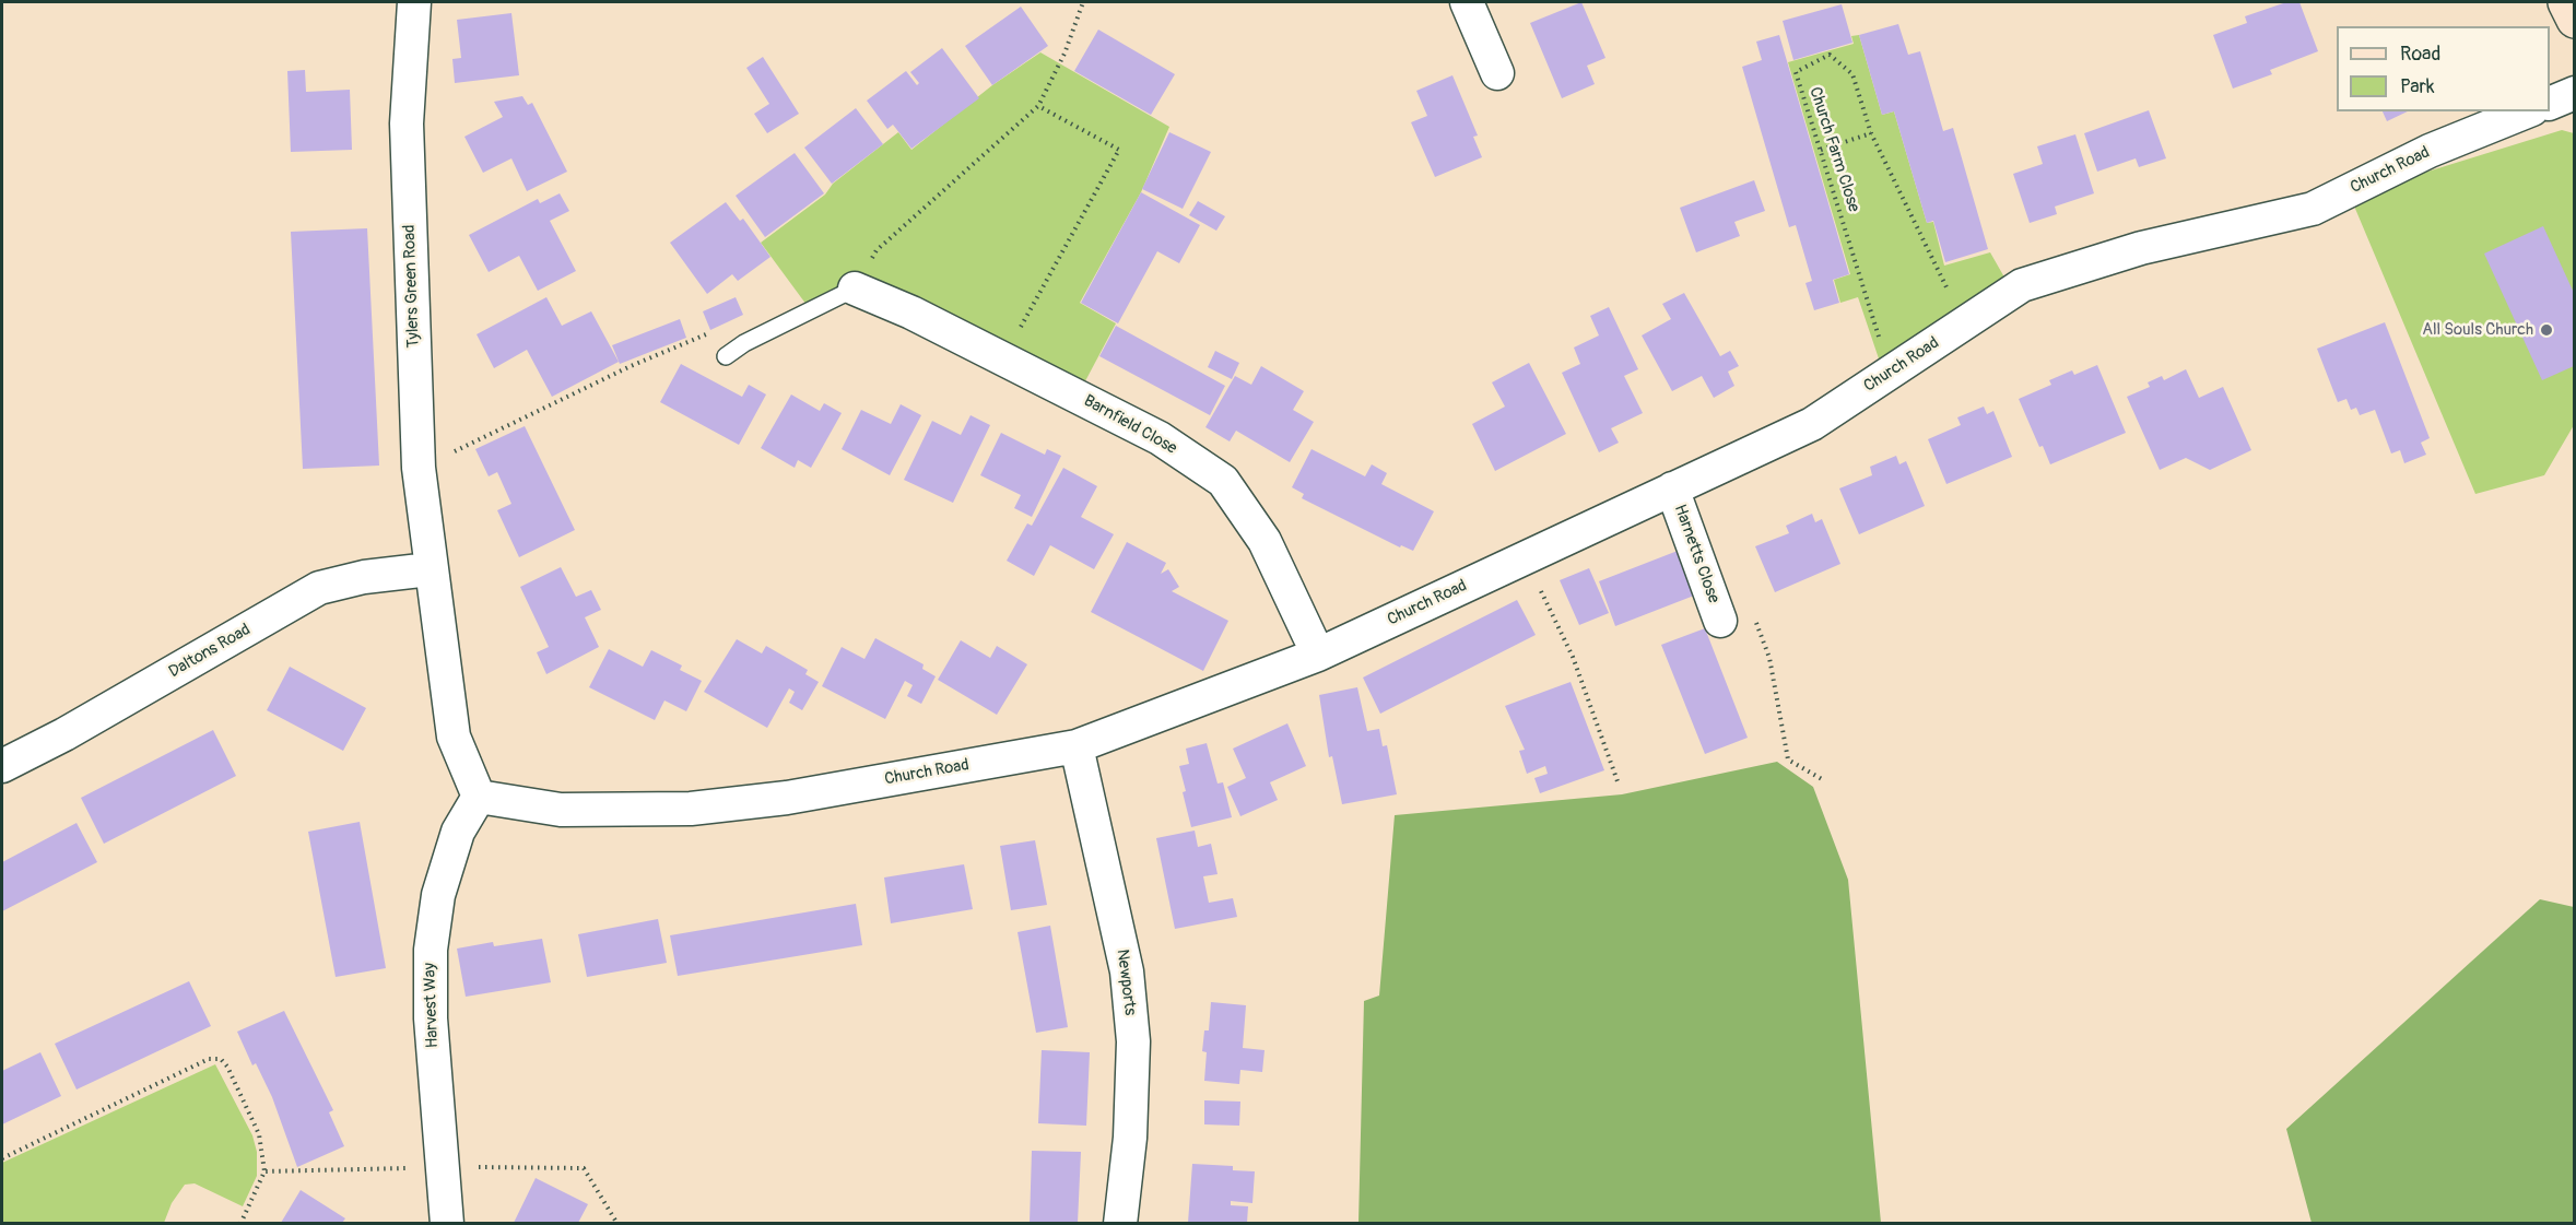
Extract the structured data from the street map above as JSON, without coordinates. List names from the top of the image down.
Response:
{
  "streets": {
    "street": [
      "Church Road",
      "Tylers Green Road",
      "Barnfield Close",
      "Harnetts Close",
      "Daltons Road",
      "Newports",
      "Harvest Way"
    ],
    "path": ["Church Farm Close"]
  },
  "crossings": [
    ["Church Farm Close", "Church Road"],
    ["Church Road", "Barnfield Close"],
    ["Church Road", "Harnetts Close"],
    ["Church Road", "Newports"],
    ["Church Road", "Harvest Way"],
    ["Tylers Green Road", "Daltons Road"]
  ],
  "places": ["All Souls Church"],
  "legend": ["Road", "Park"]
}
